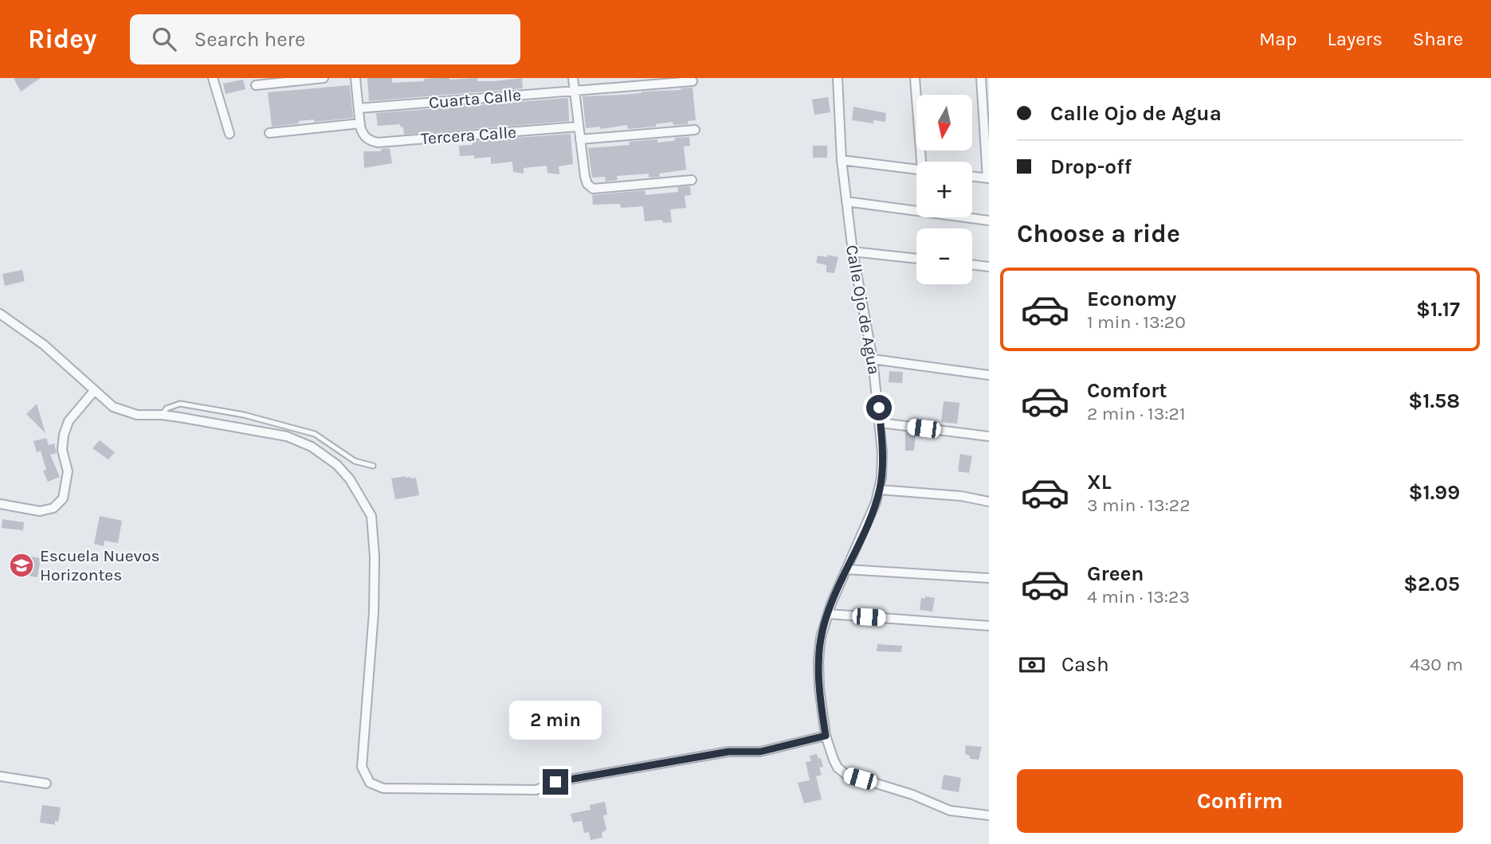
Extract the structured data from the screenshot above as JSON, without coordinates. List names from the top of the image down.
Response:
{
  "streets": {
    "street": ["Cuarta Calle", "Tercera Calle", "Calle Ojo de Agua"]
  },
  "places": {
    "school or university": ["Escuela Nuevos Horizontes"]
  },
  "north": "bottom",
  "page": {
    "header": "Ridey",
    "search": "Search here",
    "nav": ["Map", "Layers", "Share"],
    "banner": ["Calle Ojo de Agua", "Drop-off"],
    "map_buttons": ["+", "−"],
    "heading": "Choose a ride",
    "list": [
      {
        "name": "Economy",
        "note": "1 min · 13:20",
        "value": "$1.17"
      },
      {
        "name": "Comfort",
        "note": "2 min · 13:21",
        "value": "$1.58"
      },
      {
        "name": "XL",
        "note": "3 min · 13:22",
        "value": "$1.99"
      },
      {
        "name": "Green",
        "note": "4 min · 13:23",
        "value": "$2.05"
      }
    ],
    "pay": ["Cash", "430 m"],
    "bubble": "2 min",
    "buttons": "Confirm"
  }
}
